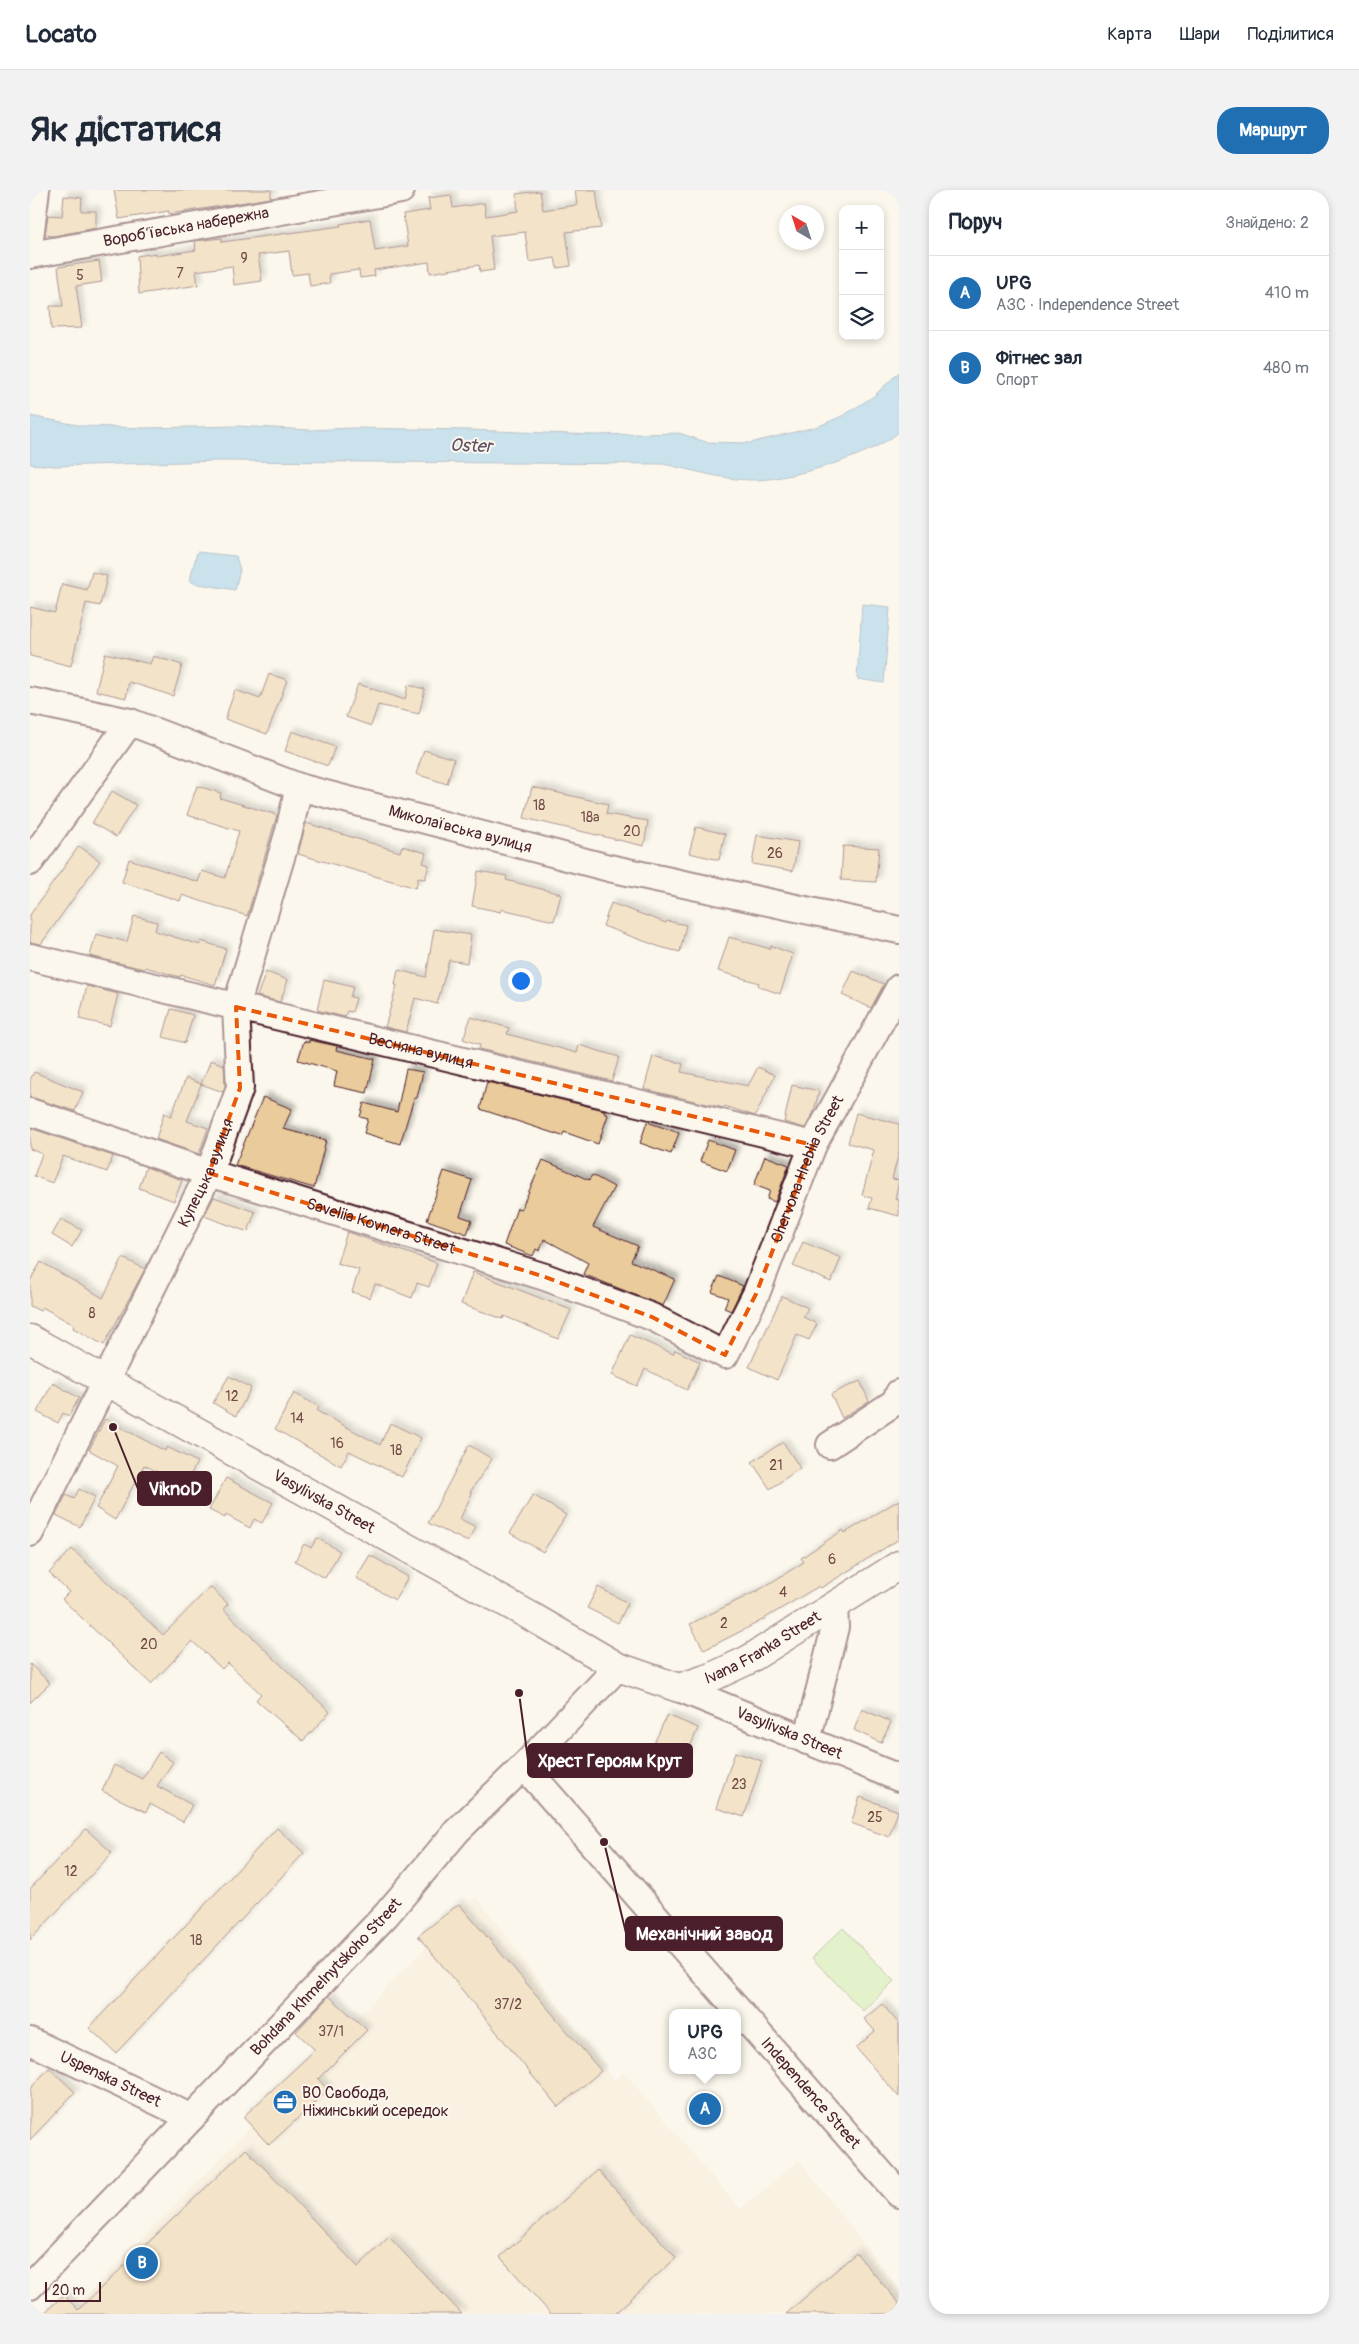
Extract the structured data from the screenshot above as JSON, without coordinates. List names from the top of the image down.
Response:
{
  "streets": {
    "main road": ["Vasylivska Street", "Ivana Franka Street"],
    "street": [
      "Воробʼївська набережна",
      "Миколаївська вулиця",
      "Весняна вулиця",
      "Chervona Hreblia Street",
      "Купецька вулиця",
      "Saveliia Kovnera Street",
      "Bohdana Khmelnytskoho Street",
      "Uspenska Street",
      "Independence Street"
    ]
  },
  "crossings": [
    ["Миколаївська вулиця", "Купецька вулиця"],
    ["Весняна вулиця", "Chervona Hreblia Street"],
    ["Весняна вулиця", "Купецька вулиця"],
    ["Chervona Hreblia Street", "Saveliia Kovnera Street"],
    ["Купецька вулиця", "Saveliia Kovnera Street"],
    ["Купецька вулиця", "Vasylivska Street"],
    ["Vasylivska Street", "Ivana Franka Street"],
    ["Vasylivska Street", "Bohdana Khmelnytskoho Street"],
    ["Bohdana Khmelnytskoho Street", "Uspenska Street"],
    ["Bohdana Khmelnytskoho Street", "Independence Street"]
  ],
  "water": ["Oster"],
  "places": {
    "other": ["ViknoD", "Хрест Героям Крут", "Механічний завод"],
    "office": ["ВО Свобода, Ніжинський осередок"]
  },
  "house_numbers": [
    "9",
    "7",
    "5",
    "18",
    "18а",
    "20",
    "26",
    "8",
    "12",
    "14",
    "16",
    "18",
    "21",
    "6",
    "4",
    "2",
    "20",
    "23",
    "25",
    "12",
    "18",
    "37/2",
    "37/1"
  ],
  "scale_bar": "20 m",
  "north": "top left",
  "page": {
    "header": "Locato",
    "nav": ["Карта", "Шари", "Поділитися"],
    "buttons": "Маршрут",
    "title": "Як дістатися",
    "heading": ["Поруч", "Знайдено: 2"],
    "map_buttons": ["+", "−"],
    "list": [
      {
        "mark": "A",
        "name": "UPG",
        "note": "АЗС · Independence Street",
        "value": "410 m"
      },
      {
        "mark": "B",
        "name": "Фітнес зал",
        "note": "Спорт",
        "value": "480 m"
      }
    ],
    "popup": ["UPG", "АЗС"],
    "pins": ["A", "B"],
    "scale": "20 m"
  }
}
